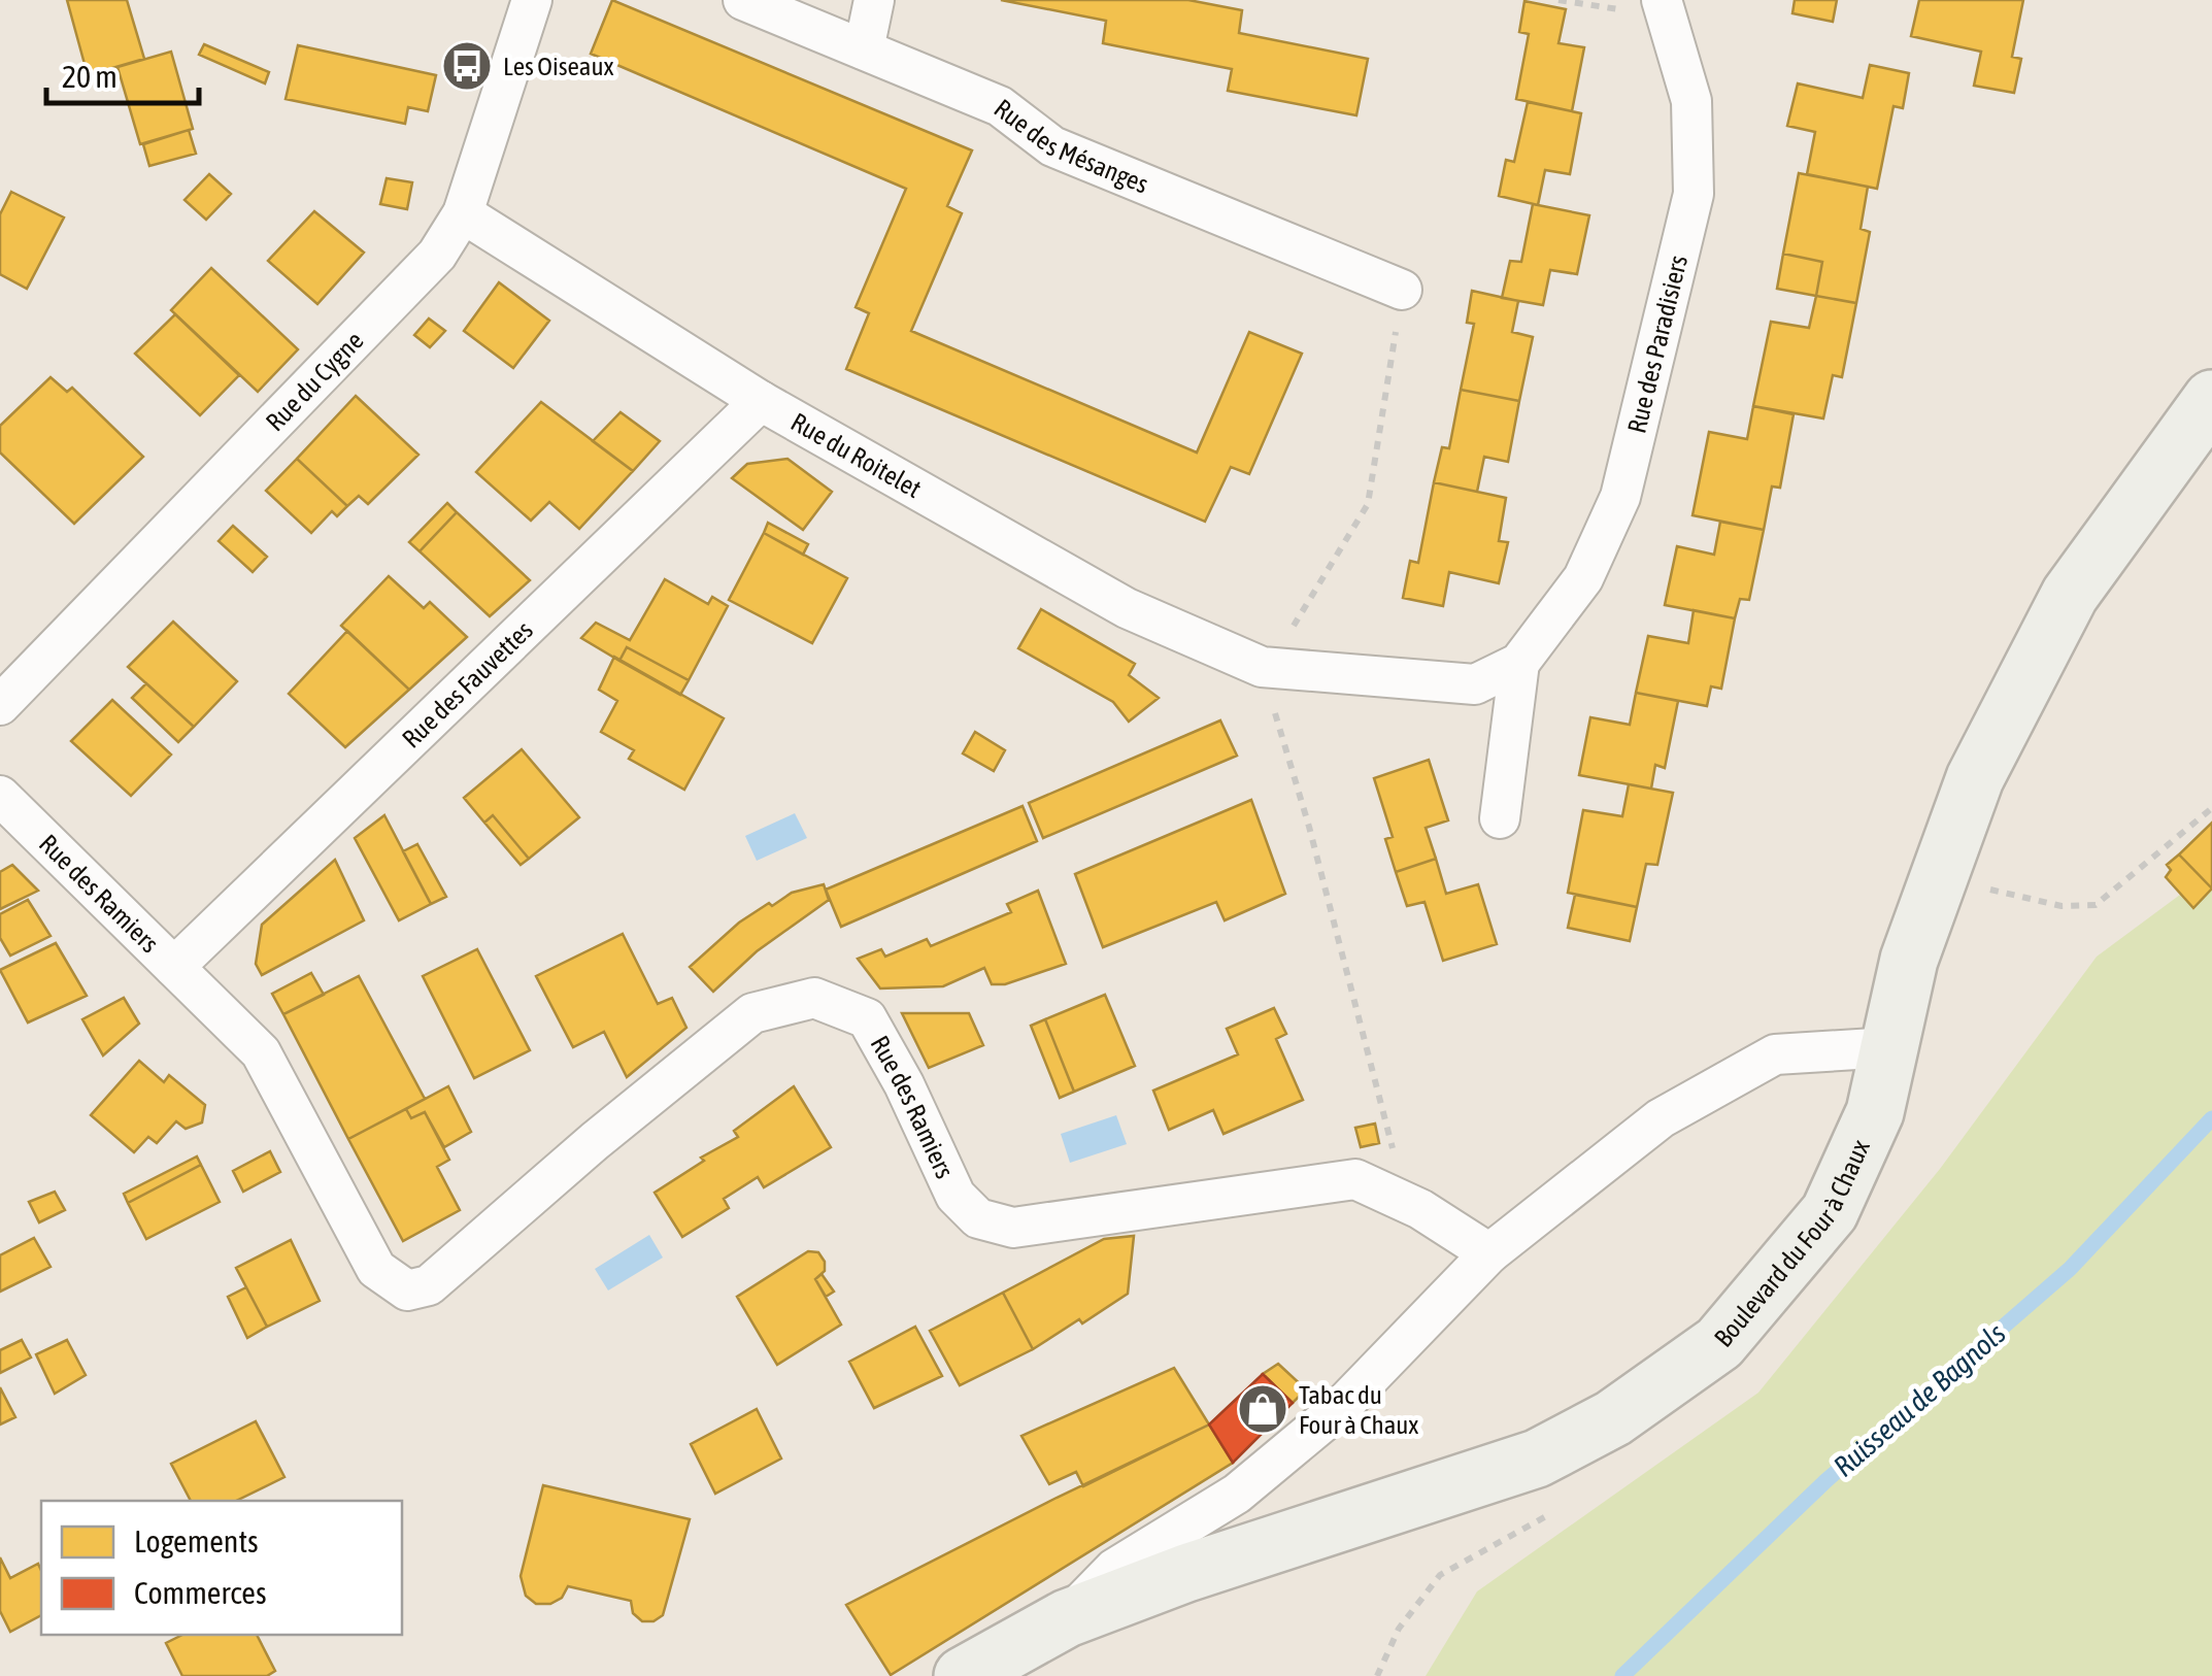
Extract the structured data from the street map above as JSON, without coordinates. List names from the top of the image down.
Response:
{
  "streets": {
    "street": [
      "Rue des Mésanges",
      "Rue des Paradisiers",
      "Rue du Cygne",
      "Rue du Roitelet",
      "Rue des Fauvettes",
      "Rue des Ramiers",
      "Boulevard du Four à Chaux"
    ]
  },
  "crossings": [
    ["Rue des Paradisiers", "Rue du Roitelet"],
    ["Rue du Cygne", "Rue du Roitelet"],
    ["Rue du Roitelet", "Rue des Fauvettes"],
    ["Rue des Fauvettes", "Rue des Ramiers"]
  ],
  "water": ["Ruisseau de Bagnols"],
  "places": {
    "bus stop": ["Les Oiseaux"],
    "shop": ["Tabac du Four à Chaux"]
  },
  "legend": ["Logements", "Commerces"],
  "scale_bar": "20 m"
}
